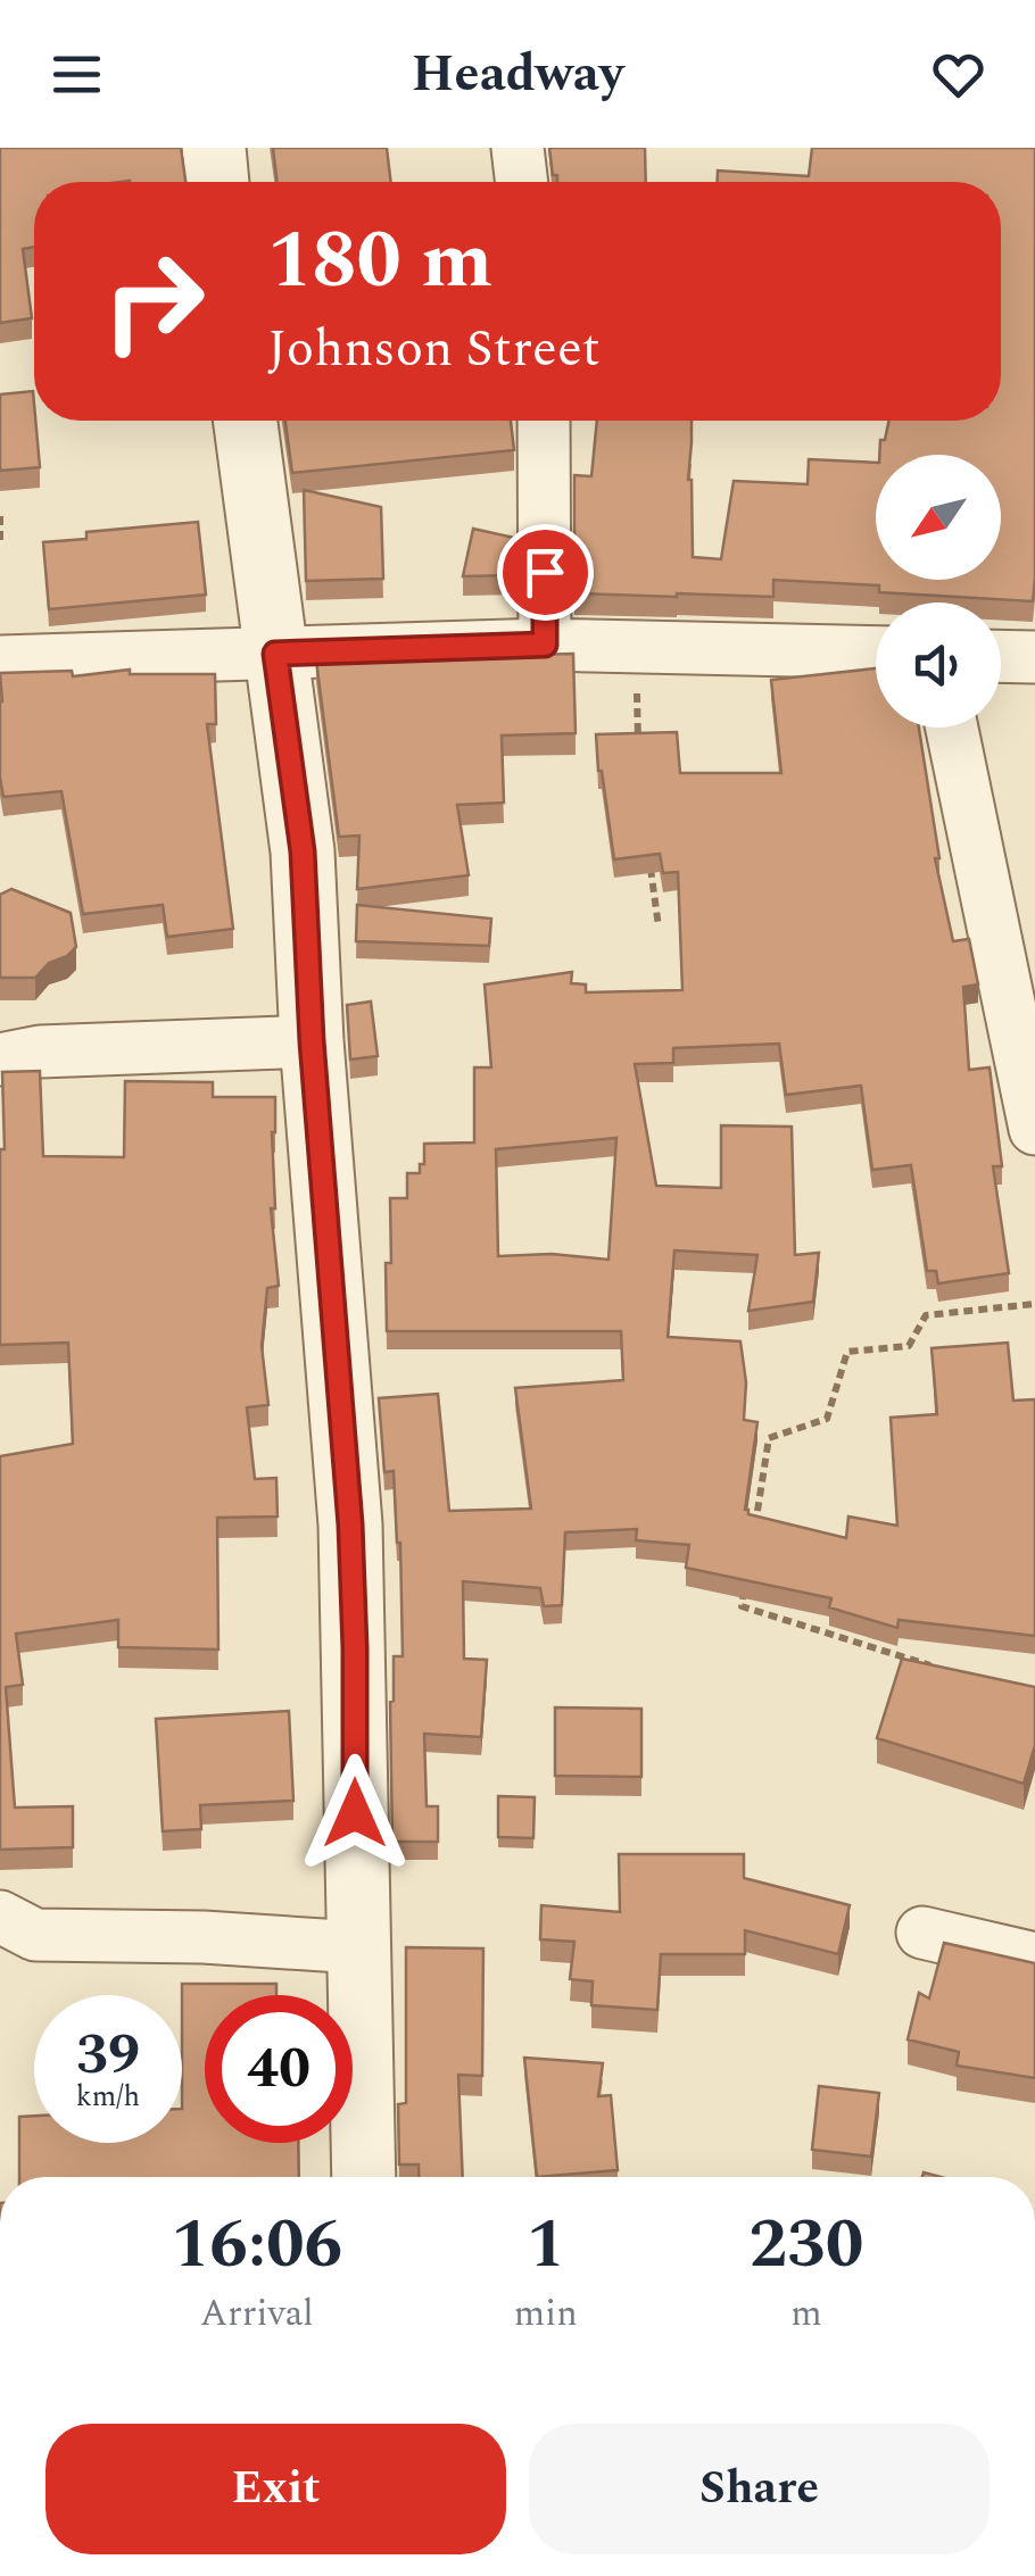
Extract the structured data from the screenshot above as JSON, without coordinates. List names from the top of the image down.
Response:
{
  "north": "bottom left",
  "page": {
    "header": "Headway",
    "turn": ["180 m", "Johnson Street"],
    "speed": "39 km/h",
    "limit": "40",
    "eta": [
      "16:06",
      "Arrival",
      "1",
      "min",
      "230",
      "m"
    ],
    "buttons": ["Exit", "Share"]
  }
}
